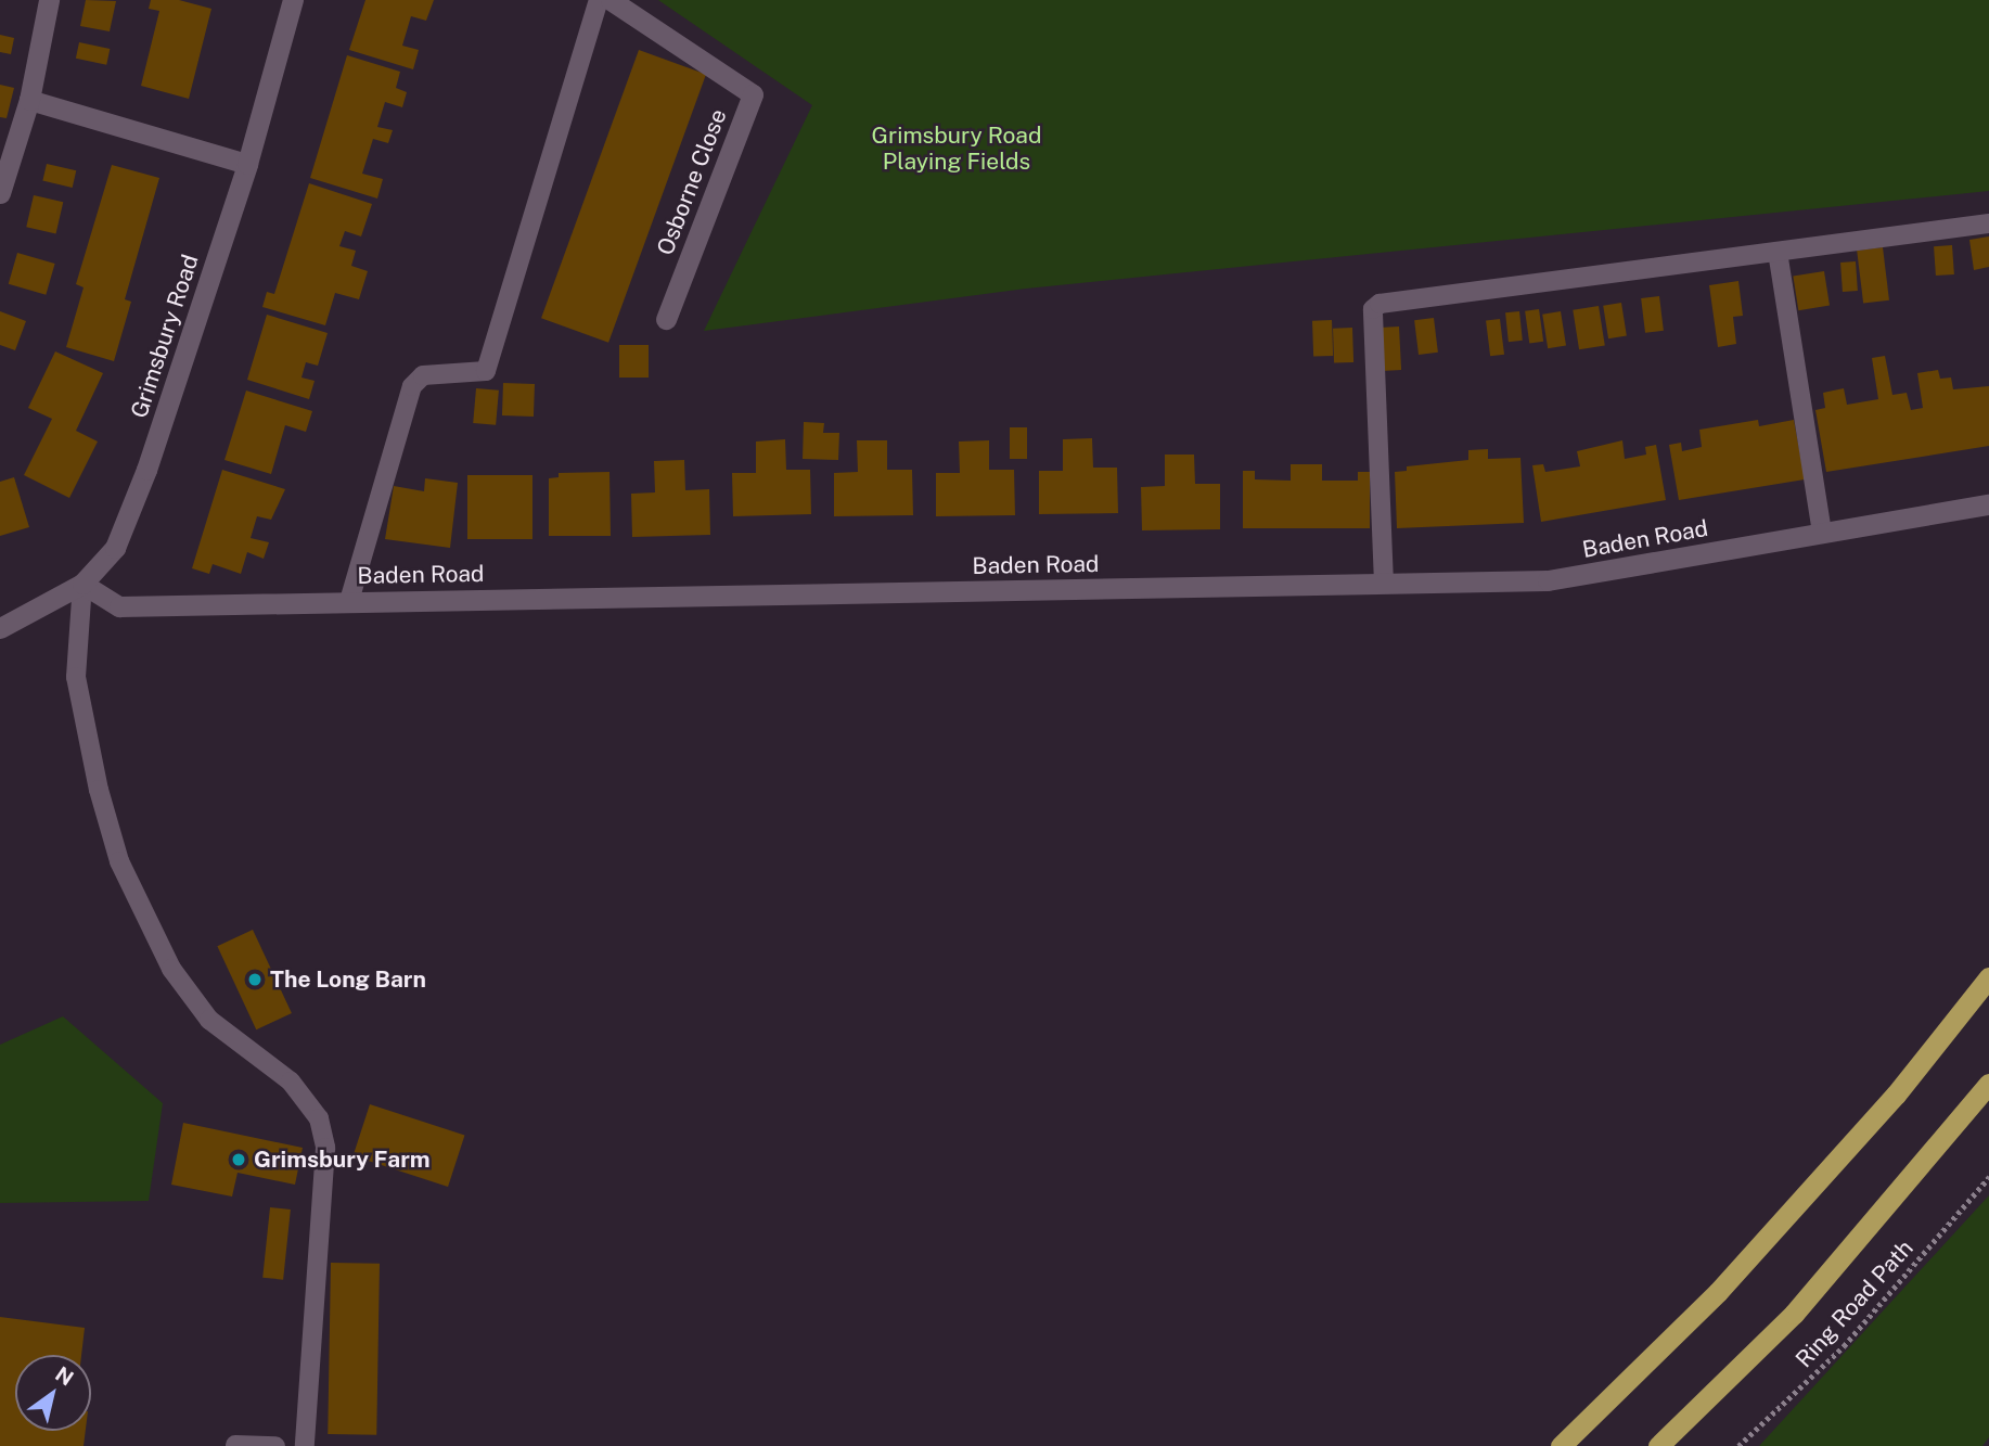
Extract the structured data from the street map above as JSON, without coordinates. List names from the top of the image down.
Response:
{
  "streets": {
    "street": ["Osborne Close", "Grimsbury Road", "Baden Road"],
    "path": ["Ring Road Path"]
  },
  "crossings": [
    ["Grimsbury Road", "Baden Road"]
  ],
  "parks": ["Grimsbury Road Playing Fields"],
  "places": ["The Long Barn", "Grimsbury Farm"],
  "north": "top right"
}
